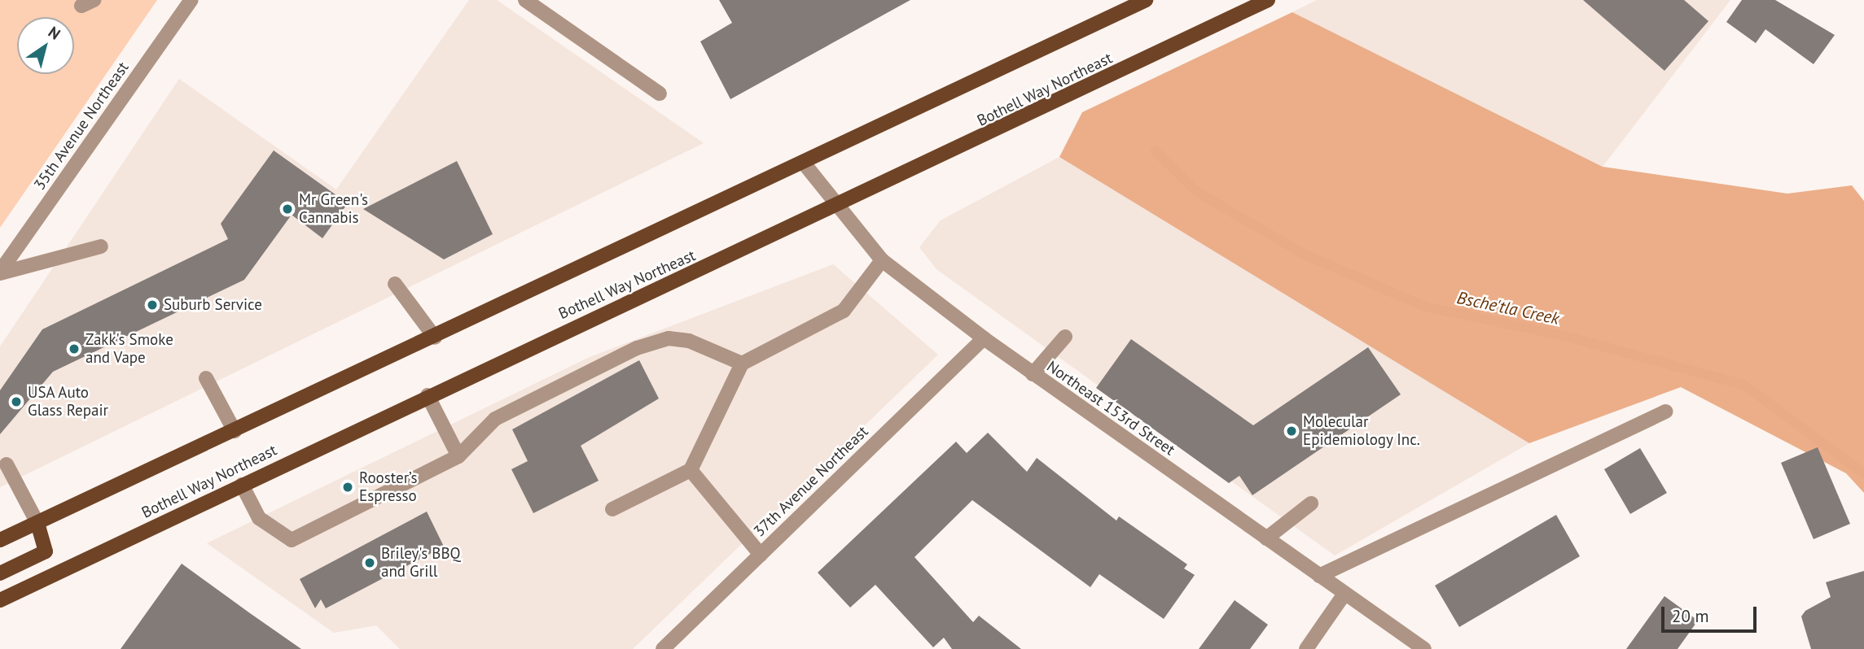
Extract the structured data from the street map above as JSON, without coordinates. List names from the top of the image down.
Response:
{
  "streets": {
    "main road": ["Bothell Way Northeast"],
    "street": ["35th Avenue Northeast", "Northeast 153rd Street", "37th Avenue Northeast"]
  },
  "crossings": [
    ["Bothell Way Northeast", "Northeast 153rd Street"],
    ["Northeast 153rd Street", "37th Avenue Northeast"]
  ],
  "water": ["Bsche'tla Creek"],
  "places": [
    "Mr Green's Cannabis",
    "Suburb Service",
    "Zakk's Smoke and Vape",
    "USA Auto Glass Repair",
    "Molecular Epidemiology Inc.",
    "Rooster’s Espresso",
    "Briley's BBQ and Grill"
  ],
  "scale_bar": "20 m",
  "north": "top right"
}
